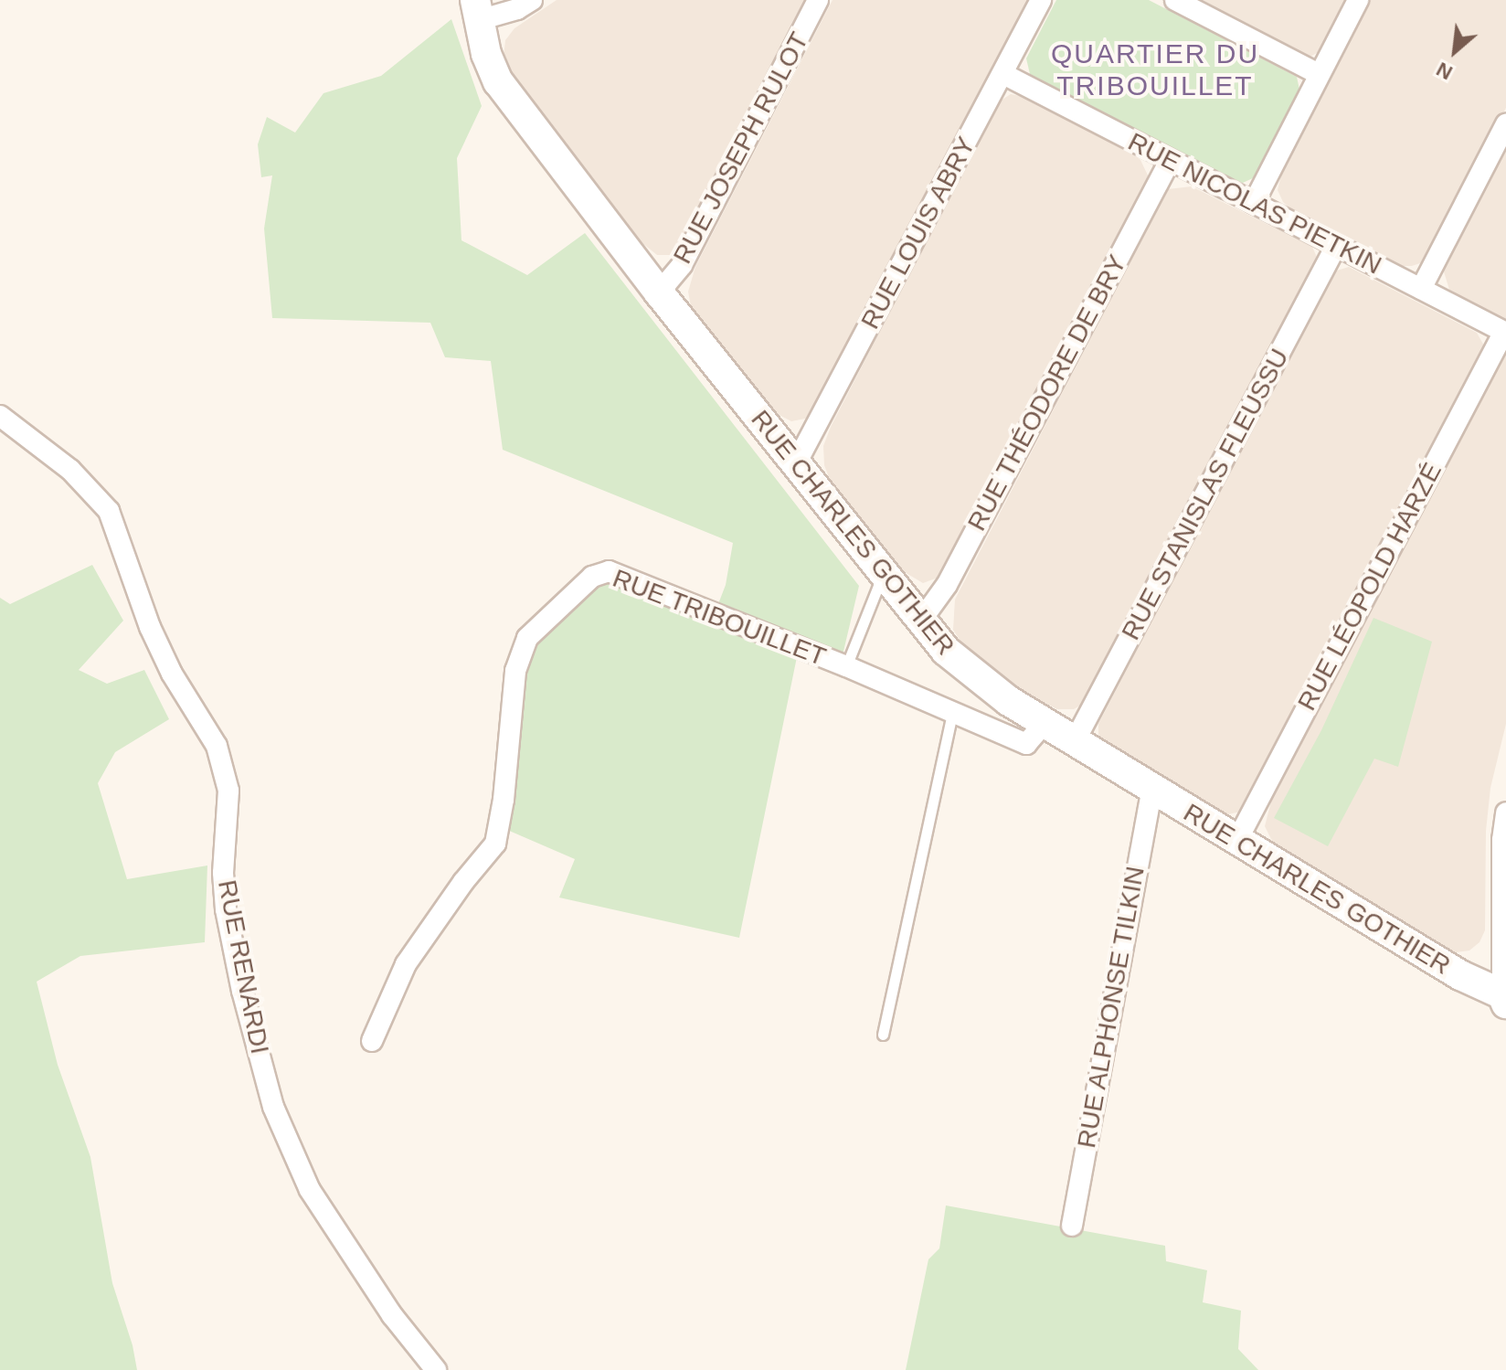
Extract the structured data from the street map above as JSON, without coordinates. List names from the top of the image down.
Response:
{
  "streets": {
    "street": [
      "RUE JOSEPH RULOT",
      "RUE NICOLAS PIETKIN",
      "RUE LOUIS ABRY",
      "RUE THÉODORE DE BRY",
      "RUE STANISLAS FLEUSSU",
      "RUE CHARLES GOTHIER",
      "RUE LÉOPOLD HARZÉ",
      "RUE TRIBOUILLET",
      "RUE RENARDI",
      "RUE ALPHONSE TILKIN"
    ]
  },
  "crossings": [
    ["RUE JOSEPH RULOT", "RUE CHARLES GOTHIER"],
    ["RUE NICOLAS PIETKIN", "RUE LOUIS ABRY"],
    ["RUE NICOLAS PIETKIN", "RUE THÉODORE DE BRY"],
    ["RUE NICOLAS PIETKIN", "RUE STANISLAS FLEUSSU"],
    ["RUE NICOLAS PIETKIN", "RUE LÉOPOLD HARZÉ"],
    ["RUE LOUIS ABRY", "RUE CHARLES GOTHIER"],
    ["RUE THÉODORE DE BRY", "RUE CHARLES GOTHIER"],
    ["RUE STANISLAS FLEUSSU", "RUE CHARLES GOTHIER"],
    ["RUE CHARLES GOTHIER", "RUE LÉOPOLD HARZÉ"],
    ["RUE CHARLES GOTHIER", "RUE TRIBOUILLET"],
    ["RUE CHARLES GOTHIER", "RUE ALPHONSE TILKIN"]
  ],
  "districts": ["QUARTIER DU TRIBOUILLET"],
  "north": "bottom left"
}
